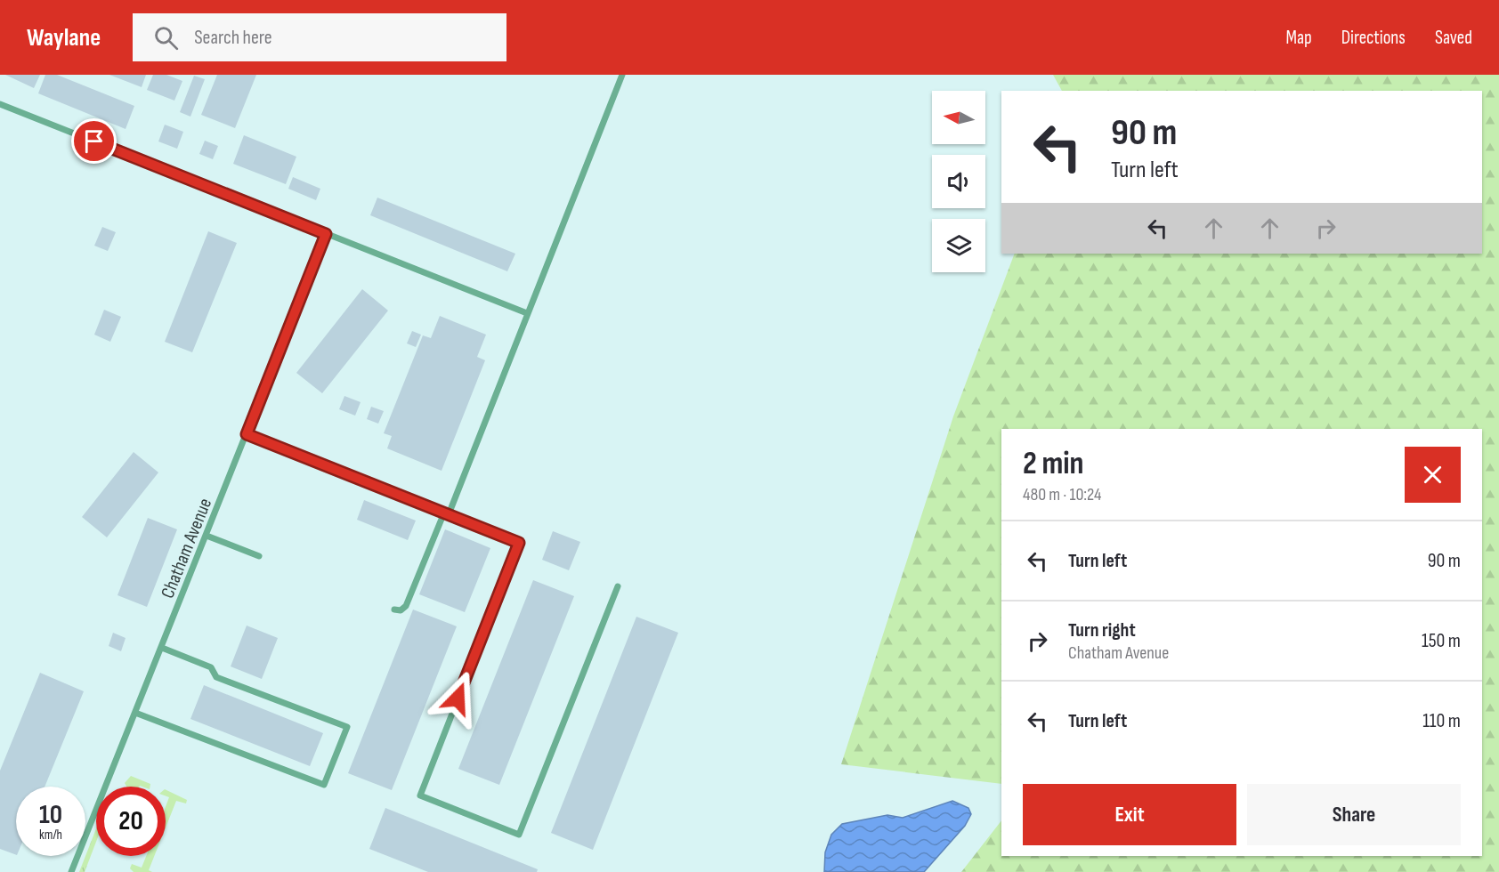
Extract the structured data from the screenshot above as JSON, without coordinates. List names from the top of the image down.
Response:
{
  "streets": {
    "lane": ["Chatham Avenue"]
  },
  "north": "left",
  "page": {
    "header": "Waylane",
    "search": "Search here",
    "nav": ["Map", "Directions", "Saved"],
    "turn": ["90 m", "Turn left"],
    "heading": ["2 min", "480 m · 10:24"],
    "list": [
      {
        "name": "Turn left",
        "value": "90 m"
      },
      {
        "name": "Turn right",
        "note": "Chatham Avenue",
        "value": "150 m"
      },
      {
        "name": "Turn left",
        "value": "110 m"
      }
    ],
    "buttons": ["Exit", "Share"],
    "speed": "10 km/h",
    "limit": "20"
  }
}
